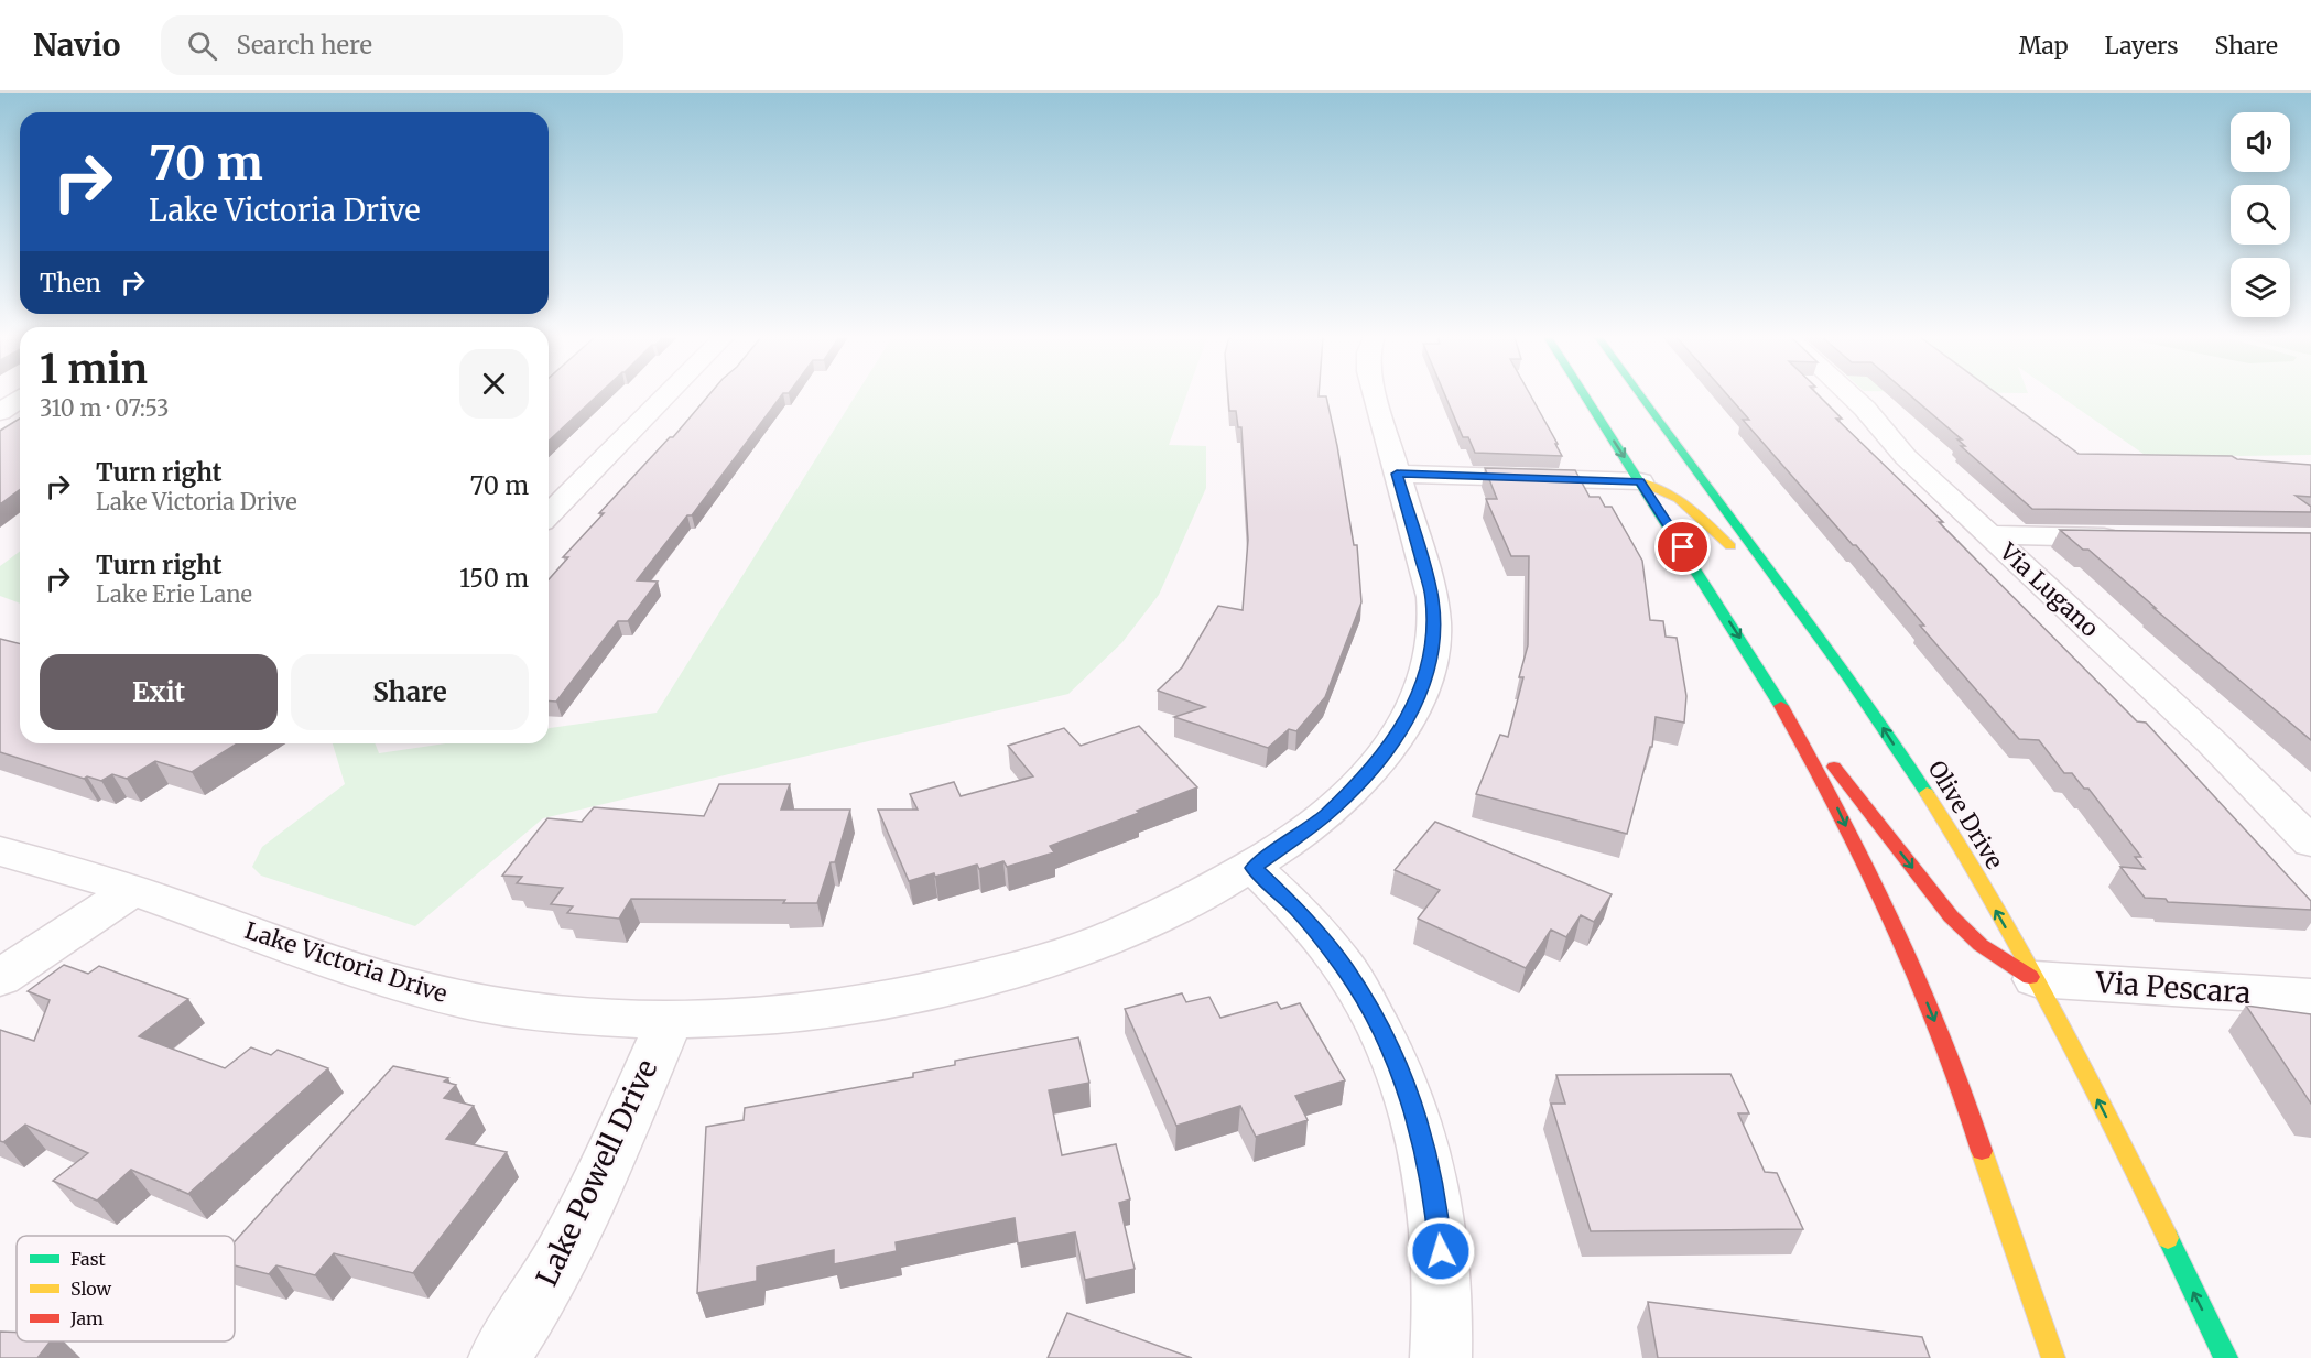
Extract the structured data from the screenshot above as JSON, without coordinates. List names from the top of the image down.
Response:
{
  "streets": {
    "main road": ["Olive Drive"],
    "street": [
      "Via Lugano",
      "Lake Victoria Drive",
      "Via Pescara",
      "Lake Powell Drive"
    ]
  },
  "crossings": [
    ["Olive Drive", "Via Pescara"],
    ["Lake Victoria Drive", "Lake Powell Drive"]
  ],
  "legend": ["Fast", "Slow", "Jam"],
  "page": {
    "header": "Navio",
    "search": "Search here",
    "nav": ["Map", "Layers", "Share"],
    "turn": ["70 m", "Lake Victoria Drive"],
    "then": "Then",
    "heading": ["1 min", "310 m · 07:53"],
    "list": [
      {
        "name": "Turn right",
        "note": "Lake Victoria Drive",
        "value": "70 m"
      },
      {
        "name": "Turn right",
        "note": "Lake Erie Lane",
        "value": "150 m"
      }
    ],
    "buttons": ["Exit", "Share"]
  }
}
